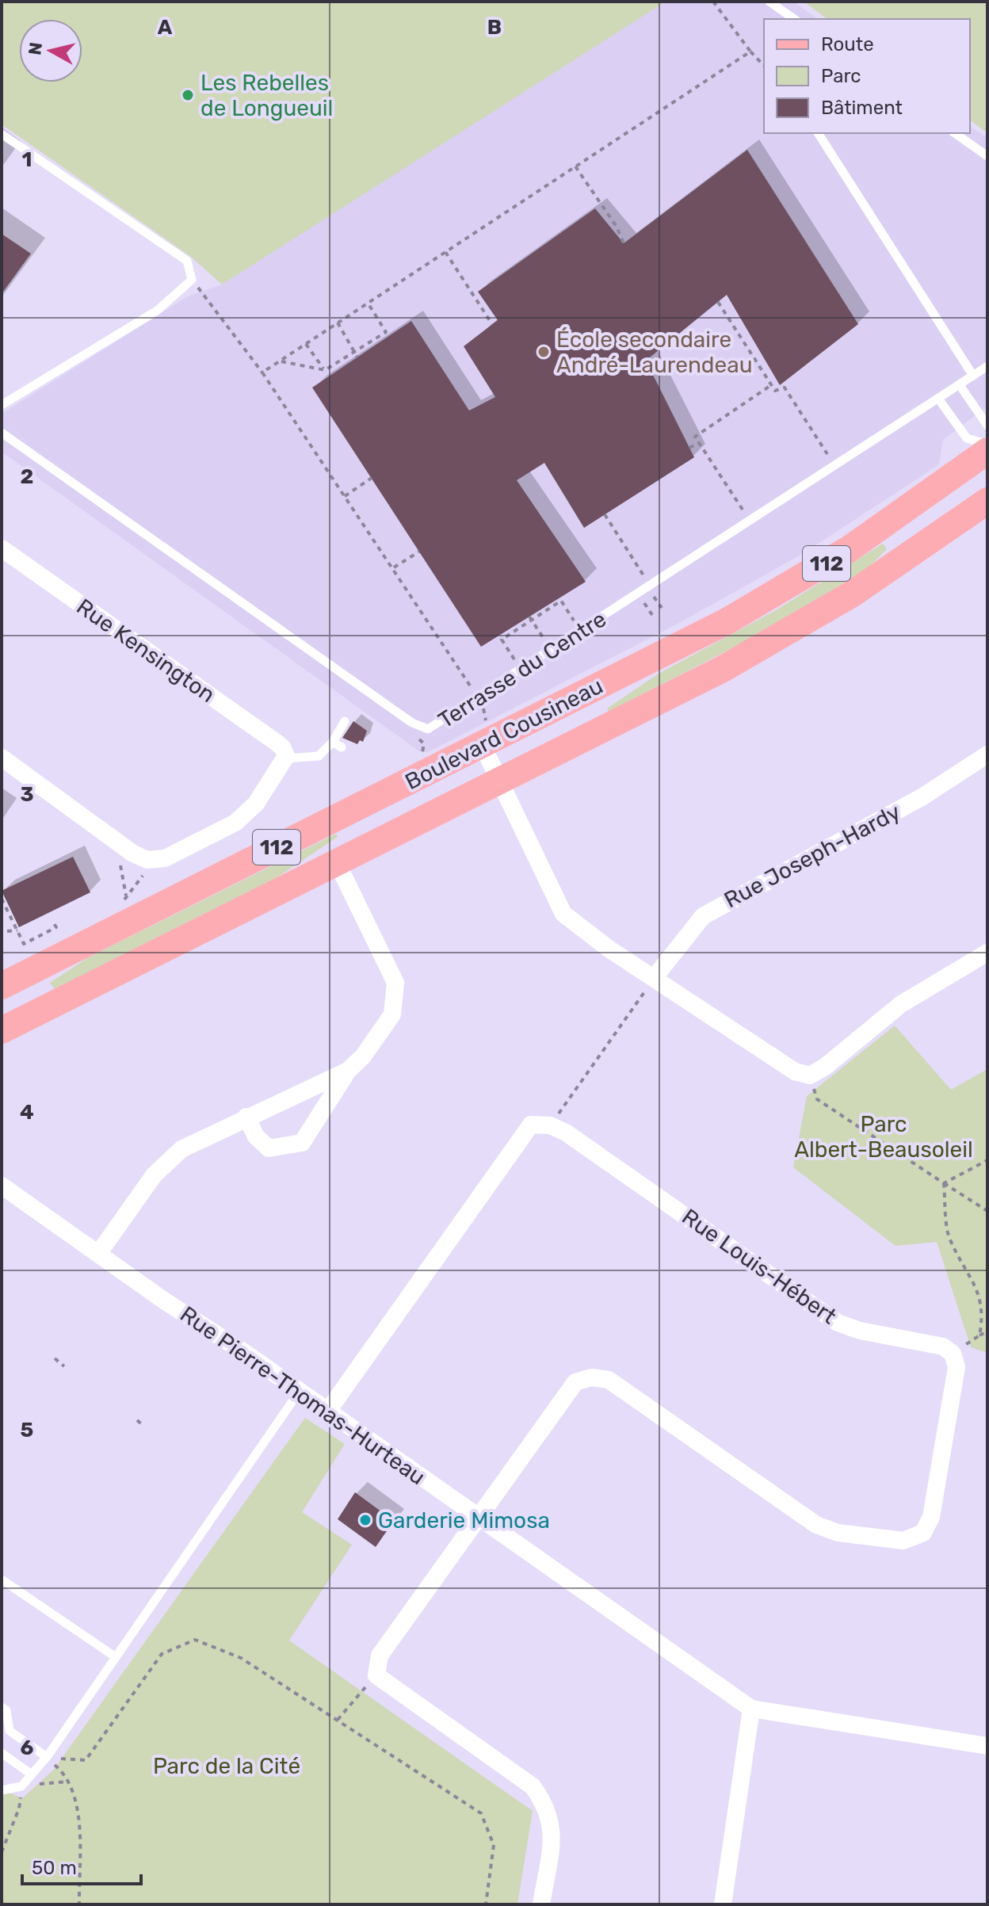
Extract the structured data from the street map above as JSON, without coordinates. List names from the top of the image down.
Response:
{
  "streets": {
    "main road": ["112", "Boulevard Cousineau"],
    "street": [
      "Rue Kensington",
      "Rue Joseph-Hardy",
      "Rue Louis-Hébert",
      "Rue Pierre-Thomas-Hurteau"
    ],
    "lane": ["Terrasse du Centre"]
  },
  "parks": ["Parc Albert-Beausoleil", "Parc de la Cité"],
  "places": ["Les Rebelles de Longueuil", "École secondaire André-Laurendeau", "Garderie Mimosa"],
  "legend": ["Route", "Parc", "Bâtiment"],
  "scale_bar": "50 m",
  "north": "left",
  "grid": {
    "columns": ["A", "B"],
    "rows": [
      "1",
      "2",
      "3",
      "4",
      "5",
      "6"
    ]
  }
}
